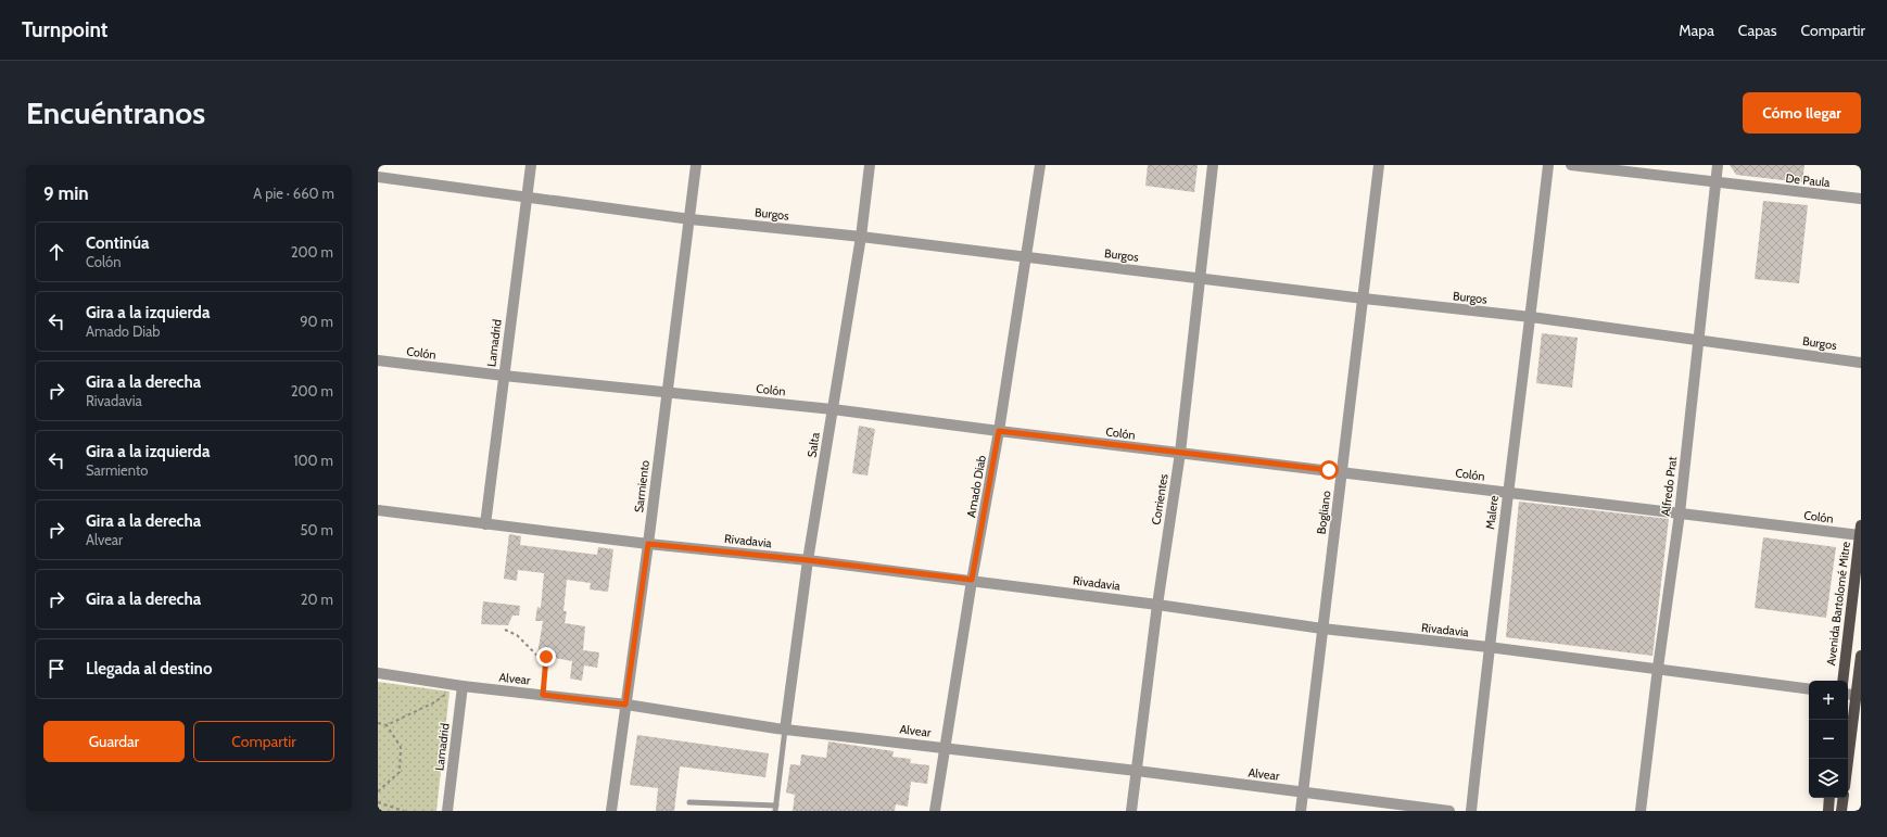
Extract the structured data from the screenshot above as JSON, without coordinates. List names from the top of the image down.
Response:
{
  "streets": {
    "main road": ["Avenida Bartolomé Mitre"],
    "street": [
      "De Paula",
      "Burgos",
      "Lamadrid",
      "Colón",
      "Salta",
      "Sarmiento",
      "Amado Diab",
      "Alfredo Prat",
      "Corrientes",
      "Bogliano",
      "Malere",
      "Rivadavia",
      "Alvear"
    ]
  },
  "crossings": [
    ["De Paula", "Alfredo Prat"],
    ["Burgos", "Lamadrid"],
    ["Burgos", "Salta"],
    ["Burgos", "Sarmiento"],
    ["Burgos", "Amado Diab"],
    ["Burgos", "Alfredo Prat"],
    ["Burgos", "Corrientes"],
    ["Burgos", "Bogliano"],
    ["Burgos", "Malere"],
    ["Lamadrid", "Colón"],
    ["Lamadrid", "Rivadavia"],
    ["Lamadrid", "Alvear"],
    ["Colón", "Salta"],
    ["Colón", "Sarmiento"],
    ["Colón", "Amado Diab"],
    ["Colón", "Alfredo Prat"],
    ["Colón", "Corrientes"],
    ["Colón", "Bogliano"],
    ["Colón", "Malere"],
    ["Colón", "Avenida Bartolomé Mitre"],
    ["Salta", "Rivadavia"],
    ["Salta", "Alvear"],
    ["Sarmiento", "Rivadavia"],
    ["Sarmiento", "Alvear"],
    ["Amado Diab", "Rivadavia"],
    ["Amado Diab", "Alvear"],
    ["Alfredo Prat", "Rivadavia"],
    ["Corrientes", "Rivadavia"],
    ["Corrientes", "Alvear"],
    ["Bogliano", "Rivadavia"],
    ["Bogliano", "Alvear"],
    ["Malere", "Rivadavia"]
  ],
  "page": {
    "header": "Turnpoint",
    "nav": ["Mapa", "Capas", "Compartir"],
    "buttons": [
      "Cómo llegar",
      ["Guardar", "Compartir"]
    ],
    "title": "Encuéntranos",
    "heading": ["9 min", "A pie · 660 m"],
    "list": [
      ["Continúa", "Colón", "200 m"],
      ["Gira a la izquierda", "Amado Diab", "90 m"],
      ["Gira a la derecha", "Rivadavia", "200 m"],
      ["Gira a la izquierda", "Sarmiento", "100 m"],
      ["Gira a la derecha", "Alvear", "50 m"],
      ["Gira a la derecha", "20 m"],
      "Llegada al destino"
    ],
    "map_buttons": ["+", "−"]
  }
}
